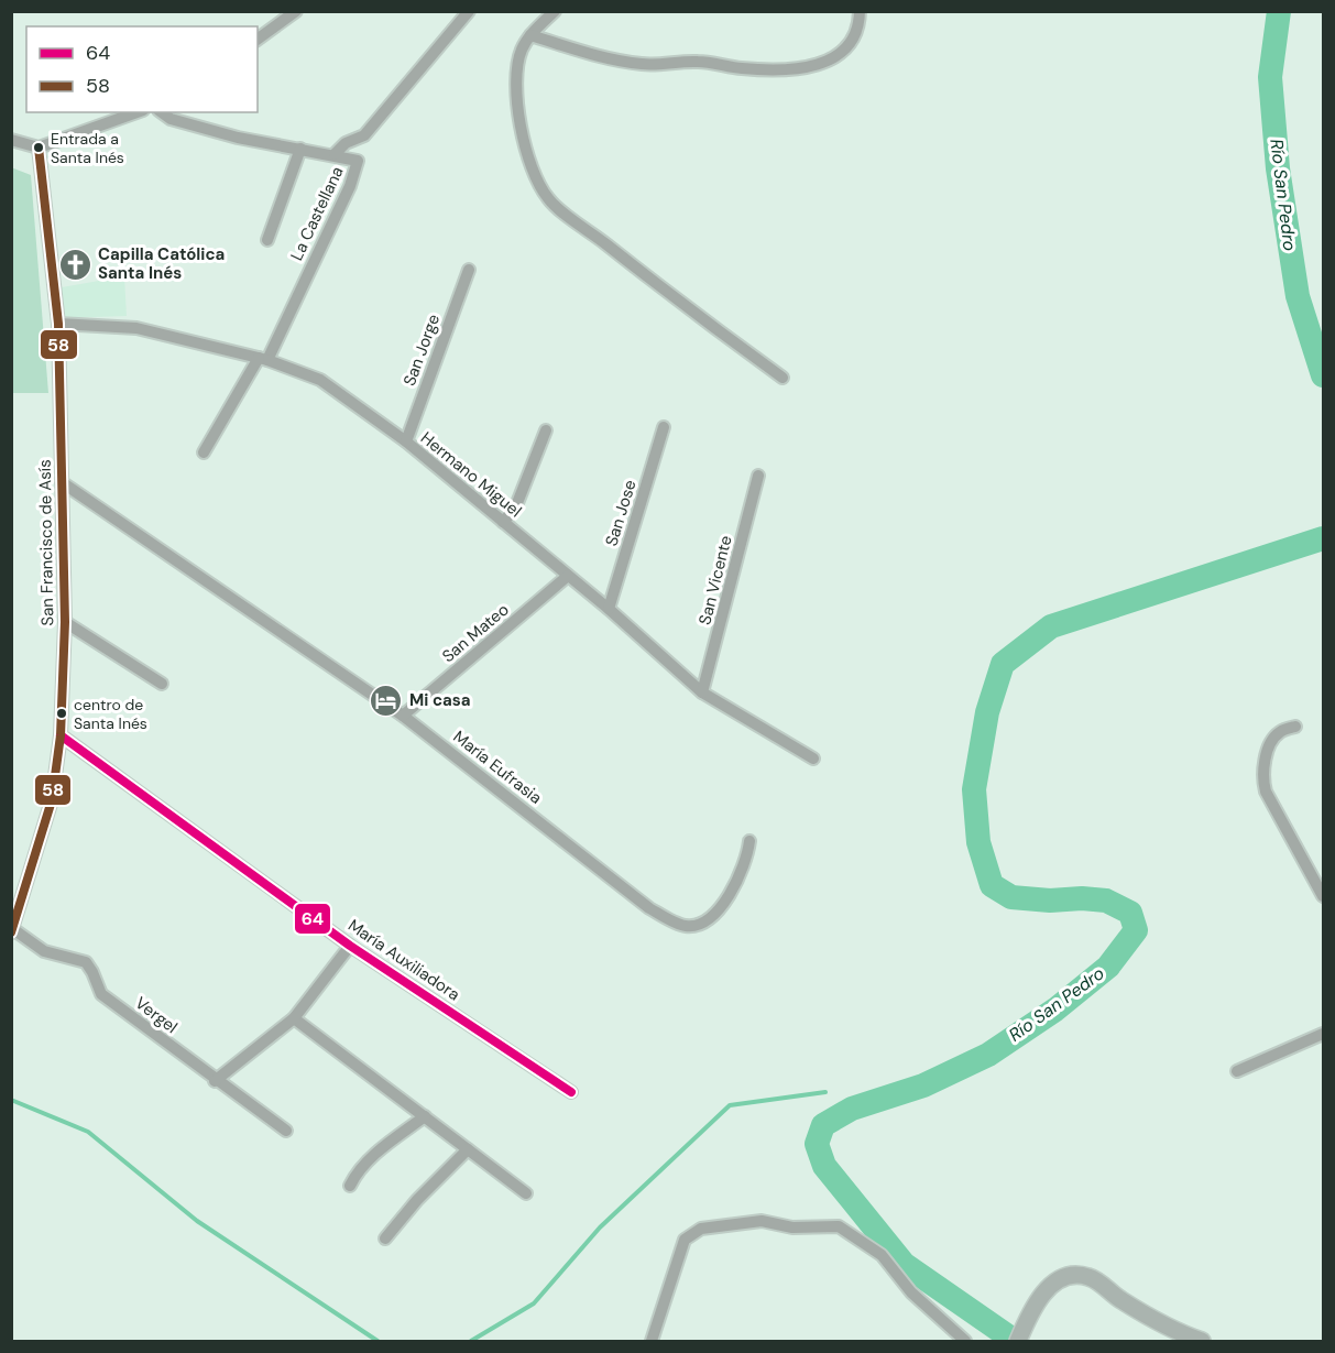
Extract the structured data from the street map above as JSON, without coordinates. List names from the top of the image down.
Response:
{
  "streets": {
    "street": [
      "La Castellana",
      "San Jorge",
      "Hermano Miguel",
      "San Jose",
      "San Francisco de Asís",
      "San Vicente",
      "San Mateo",
      "María Eufrasia",
      "María Auxiliadora",
      "Vergel"
    ]
  },
  "crossings": [
    ["La Castellana", "Hermano Miguel"],
    ["San Jorge", "Hermano Miguel"],
    ["Hermano Miguel", "San Jose"],
    ["Hermano Miguel", "San Francisco de Asís"],
    ["Hermano Miguel", "San Vicente"],
    ["Hermano Miguel", "San Mateo"],
    ["San Francisco de Asís", "María Eufrasia"],
    ["San Francisco de Asís", "María Auxiliadora"],
    ["San Francisco de Asís", "Vergel"],
    ["San Mateo", "María Eufrasia"]
  ],
  "water": ["Río San Pedro"],
  "places": {
    "other": ["Entrada a Santa Inés", "centro de Santa Inés"],
    "church": ["Capilla Católica Santa Inés"],
    "hotel": ["Mi casa"]
  },
  "lines": ["transit line 58", "transit line 64"],
  "legend": ["64", "58"]
}
